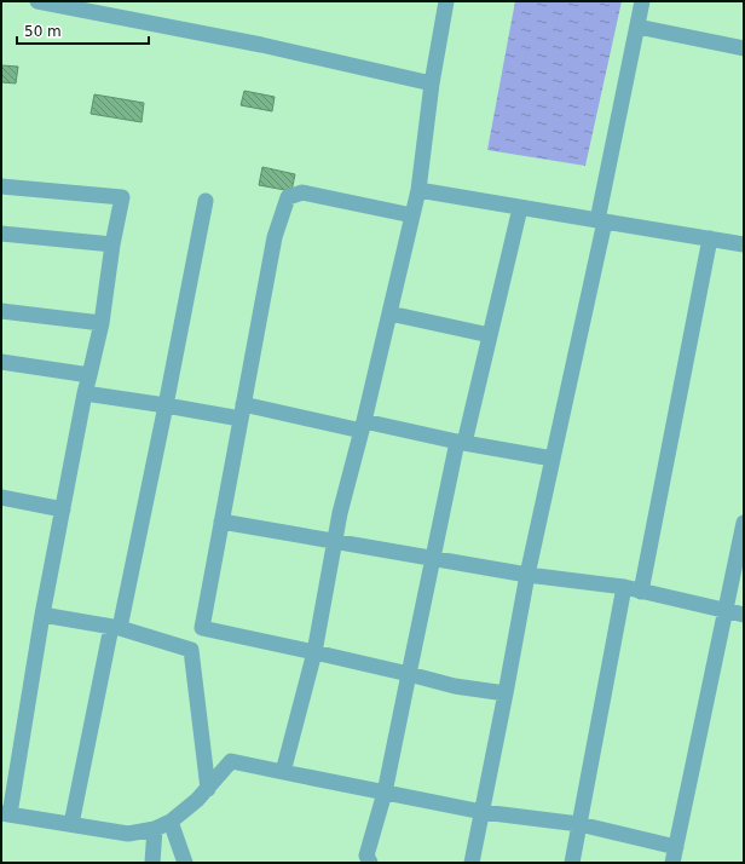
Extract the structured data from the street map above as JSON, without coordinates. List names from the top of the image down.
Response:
{
  "scale_bar": "50 m"
}
